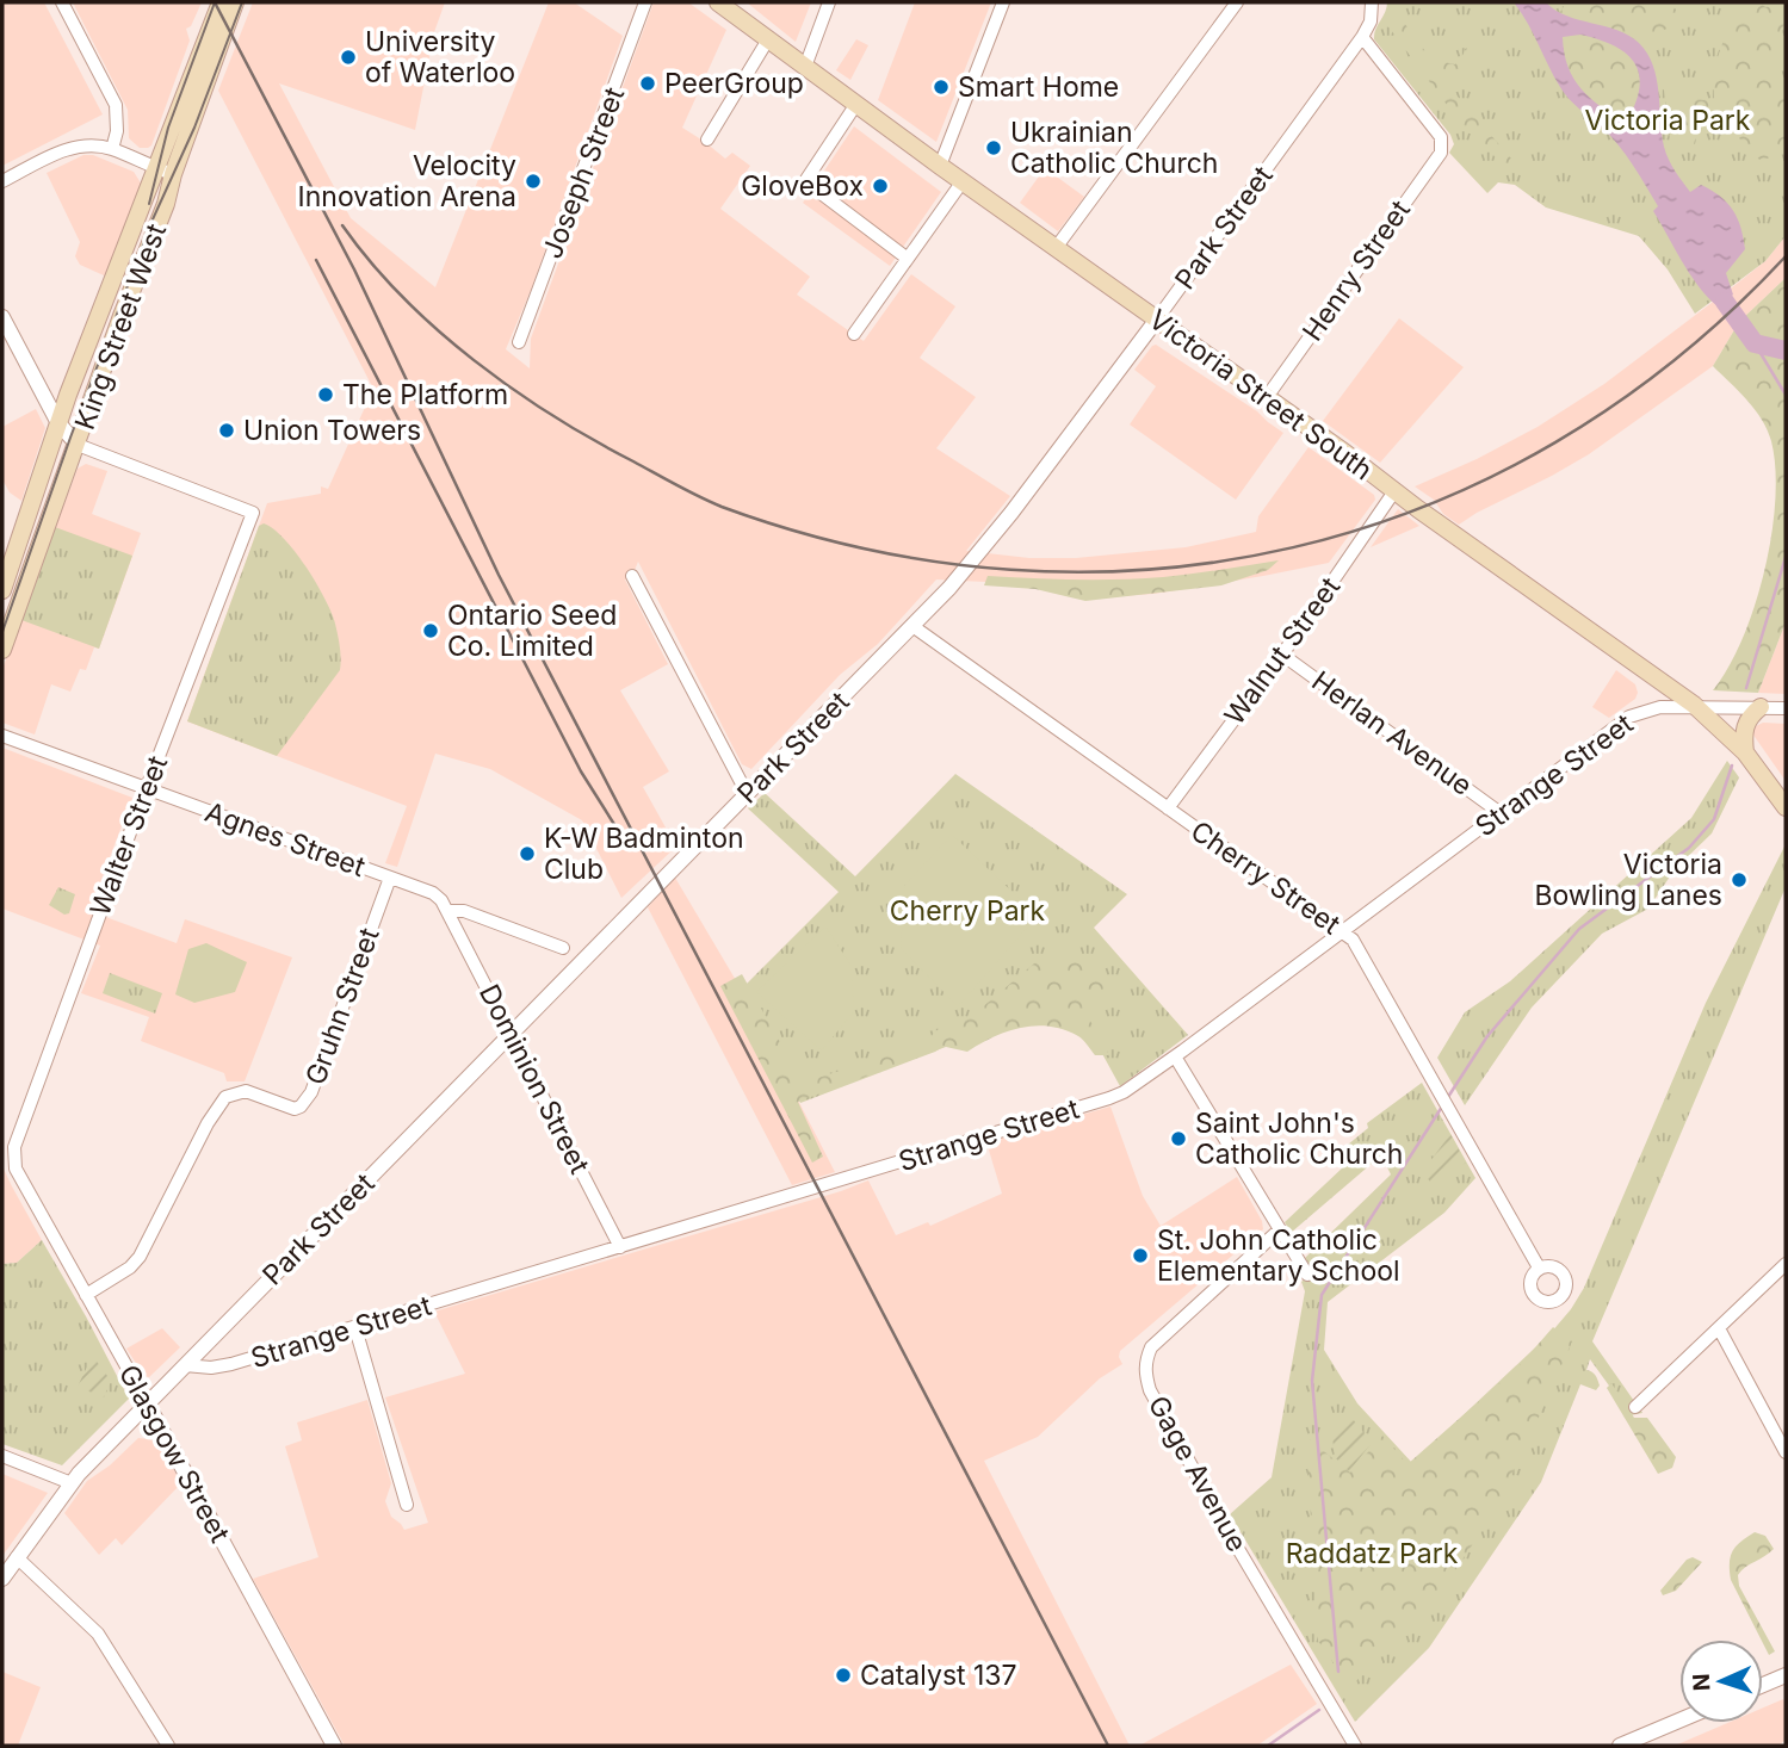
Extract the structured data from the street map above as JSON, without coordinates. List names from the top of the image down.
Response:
{
  "streets": {
    "main road": ["King Street West", "Victoria Street South"],
    "street": [
      "Joseph Street",
      "Park Street",
      "Henry Street",
      "Walnut Street",
      "Herlan Avenue",
      "Strange Street",
      "Walter Street",
      "Agnes Street",
      "Cherry Street",
      "Gruhn Street",
      "Dominion Street",
      "Glasgow Street",
      "Gage Avenue"
    ]
  },
  "crossings": [
    ["Park Street", "Henry Street"],
    ["Park Street", "Victoria Street South"],
    ["Park Street", "Strange Street"],
    ["Park Street", "Cherry Street"],
    ["Park Street", "Dominion Street"],
    ["Park Street", "Glasgow Street"],
    ["Henry Street", "Victoria Street South"],
    ["King Street West", "Walter Street"],
    ["Victoria Street South", "Walnut Street"],
    ["Victoria Street South", "Strange Street"],
    ["Walnut Street", "Herlan Avenue"],
    ["Walnut Street", "Cherry Street"],
    ["Herlan Avenue", "Strange Street"],
    ["Strange Street", "Cherry Street"],
    ["Strange Street", "Dominion Street"],
    ["Walter Street", "Agnes Street"],
    ["Walter Street", "Glasgow Street"],
    ["Agnes Street", "Gruhn Street"],
    ["Agnes Street", "Dominion Street"],
    ["Gruhn Street", "Glasgow Street"]
  ],
  "parks": ["Victoria Park", "Cherry Park", "Raddatz Park"],
  "places": [
    "University of Waterloo",
    "PeerGroup",
    "Smart Home",
    "Ukrainian Catholic Church",
    "Velocity Innovation Arena",
    "GloveBox",
    "The Platform",
    "Union Towers",
    "Ontario Seed Co. Limited",
    "K-W Badminton Club",
    "Victoria Bowling Lanes",
    "Saint John's Catholic Church",
    "St. John Catholic Elementary School",
    "Catalyst 137"
  ],
  "north": "left"
}
